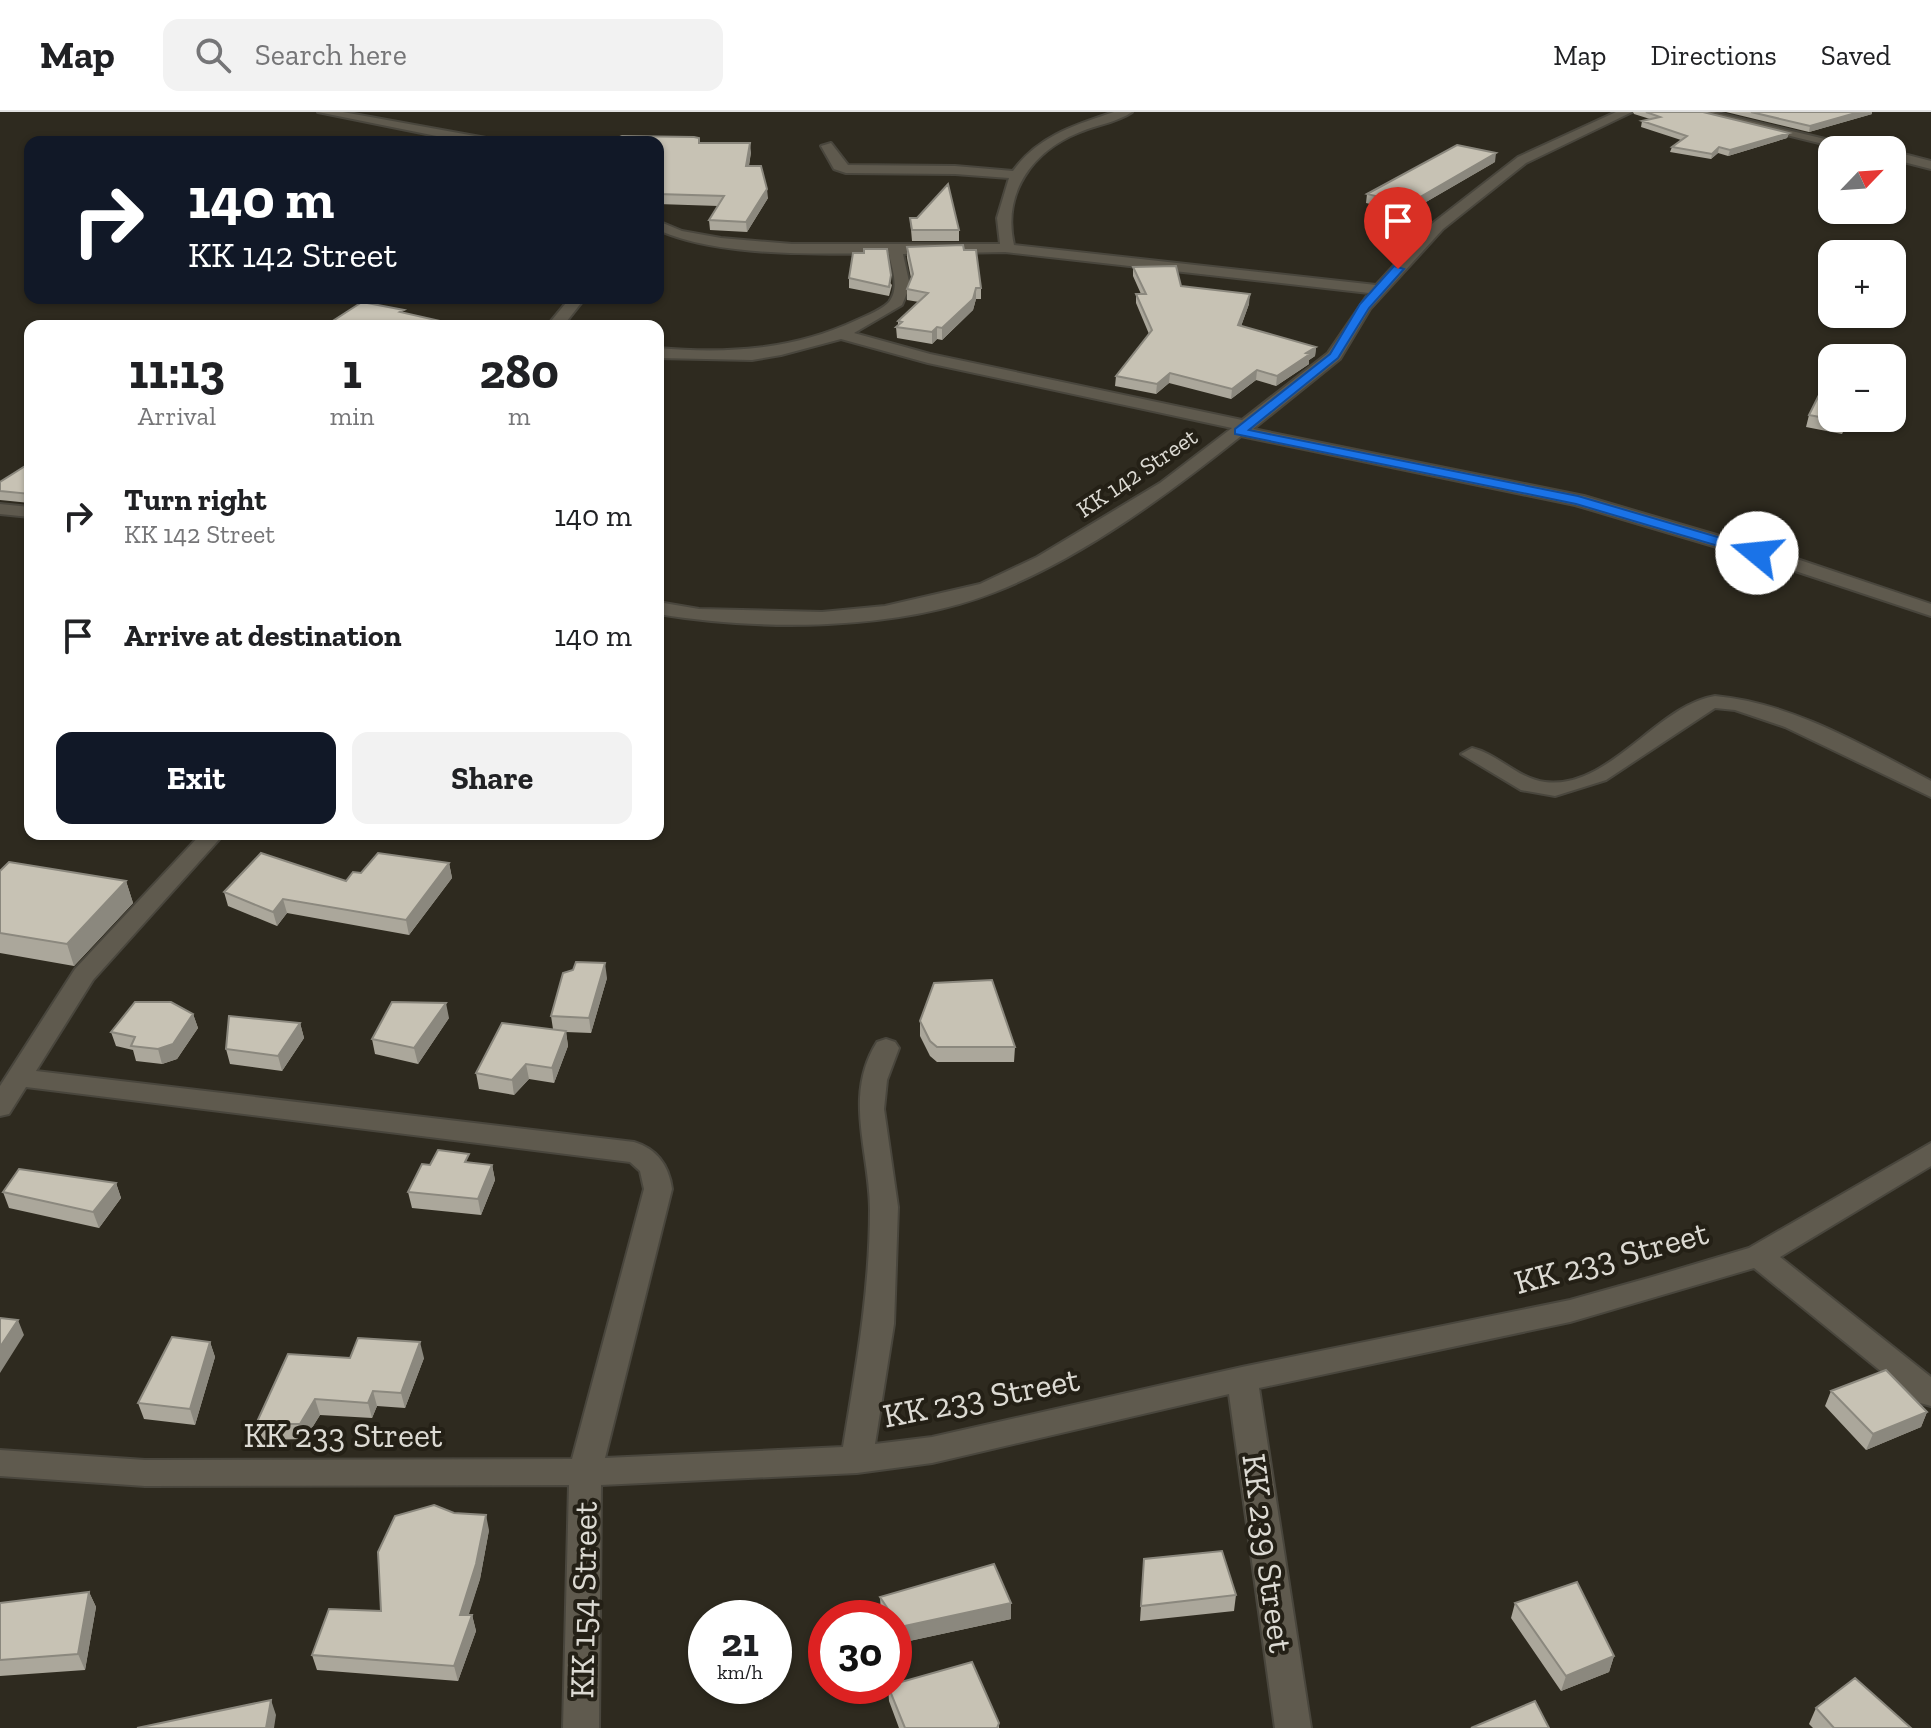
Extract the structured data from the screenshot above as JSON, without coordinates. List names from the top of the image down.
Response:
{
  "streets": {
    "street": [
      "KK 142 Street",
      "KK 233 Street",
      "KK 239 Street",
      "KK 154 Street"
    ]
  },
  "crossings": [
    ["KK 233 Street", "KK 239 Street"],
    ["KK 233 Street", "KK 154 Street"]
  ],
  "north": "top right",
  "page": {
    "header": "Map",
    "search": "Search here",
    "nav": ["Map", "Directions", "Saved"],
    "map_buttons": ["+", "−"],
    "turn": ["140 m", "KK 142 Street"],
    "eta": [
      "11:13",
      "Arrival",
      "1",
      "min",
      "280",
      "m"
    ],
    "list": [
      {
        "name": "Turn right",
        "note": "KK 142 Street",
        "value": "140 m"
      },
      {
        "name": "Arrive at destination",
        "value": "140 m"
      }
    ],
    "buttons": ["Exit", "Share"],
    "speed": "21 km/h",
    "limit": "30"
  }
}
